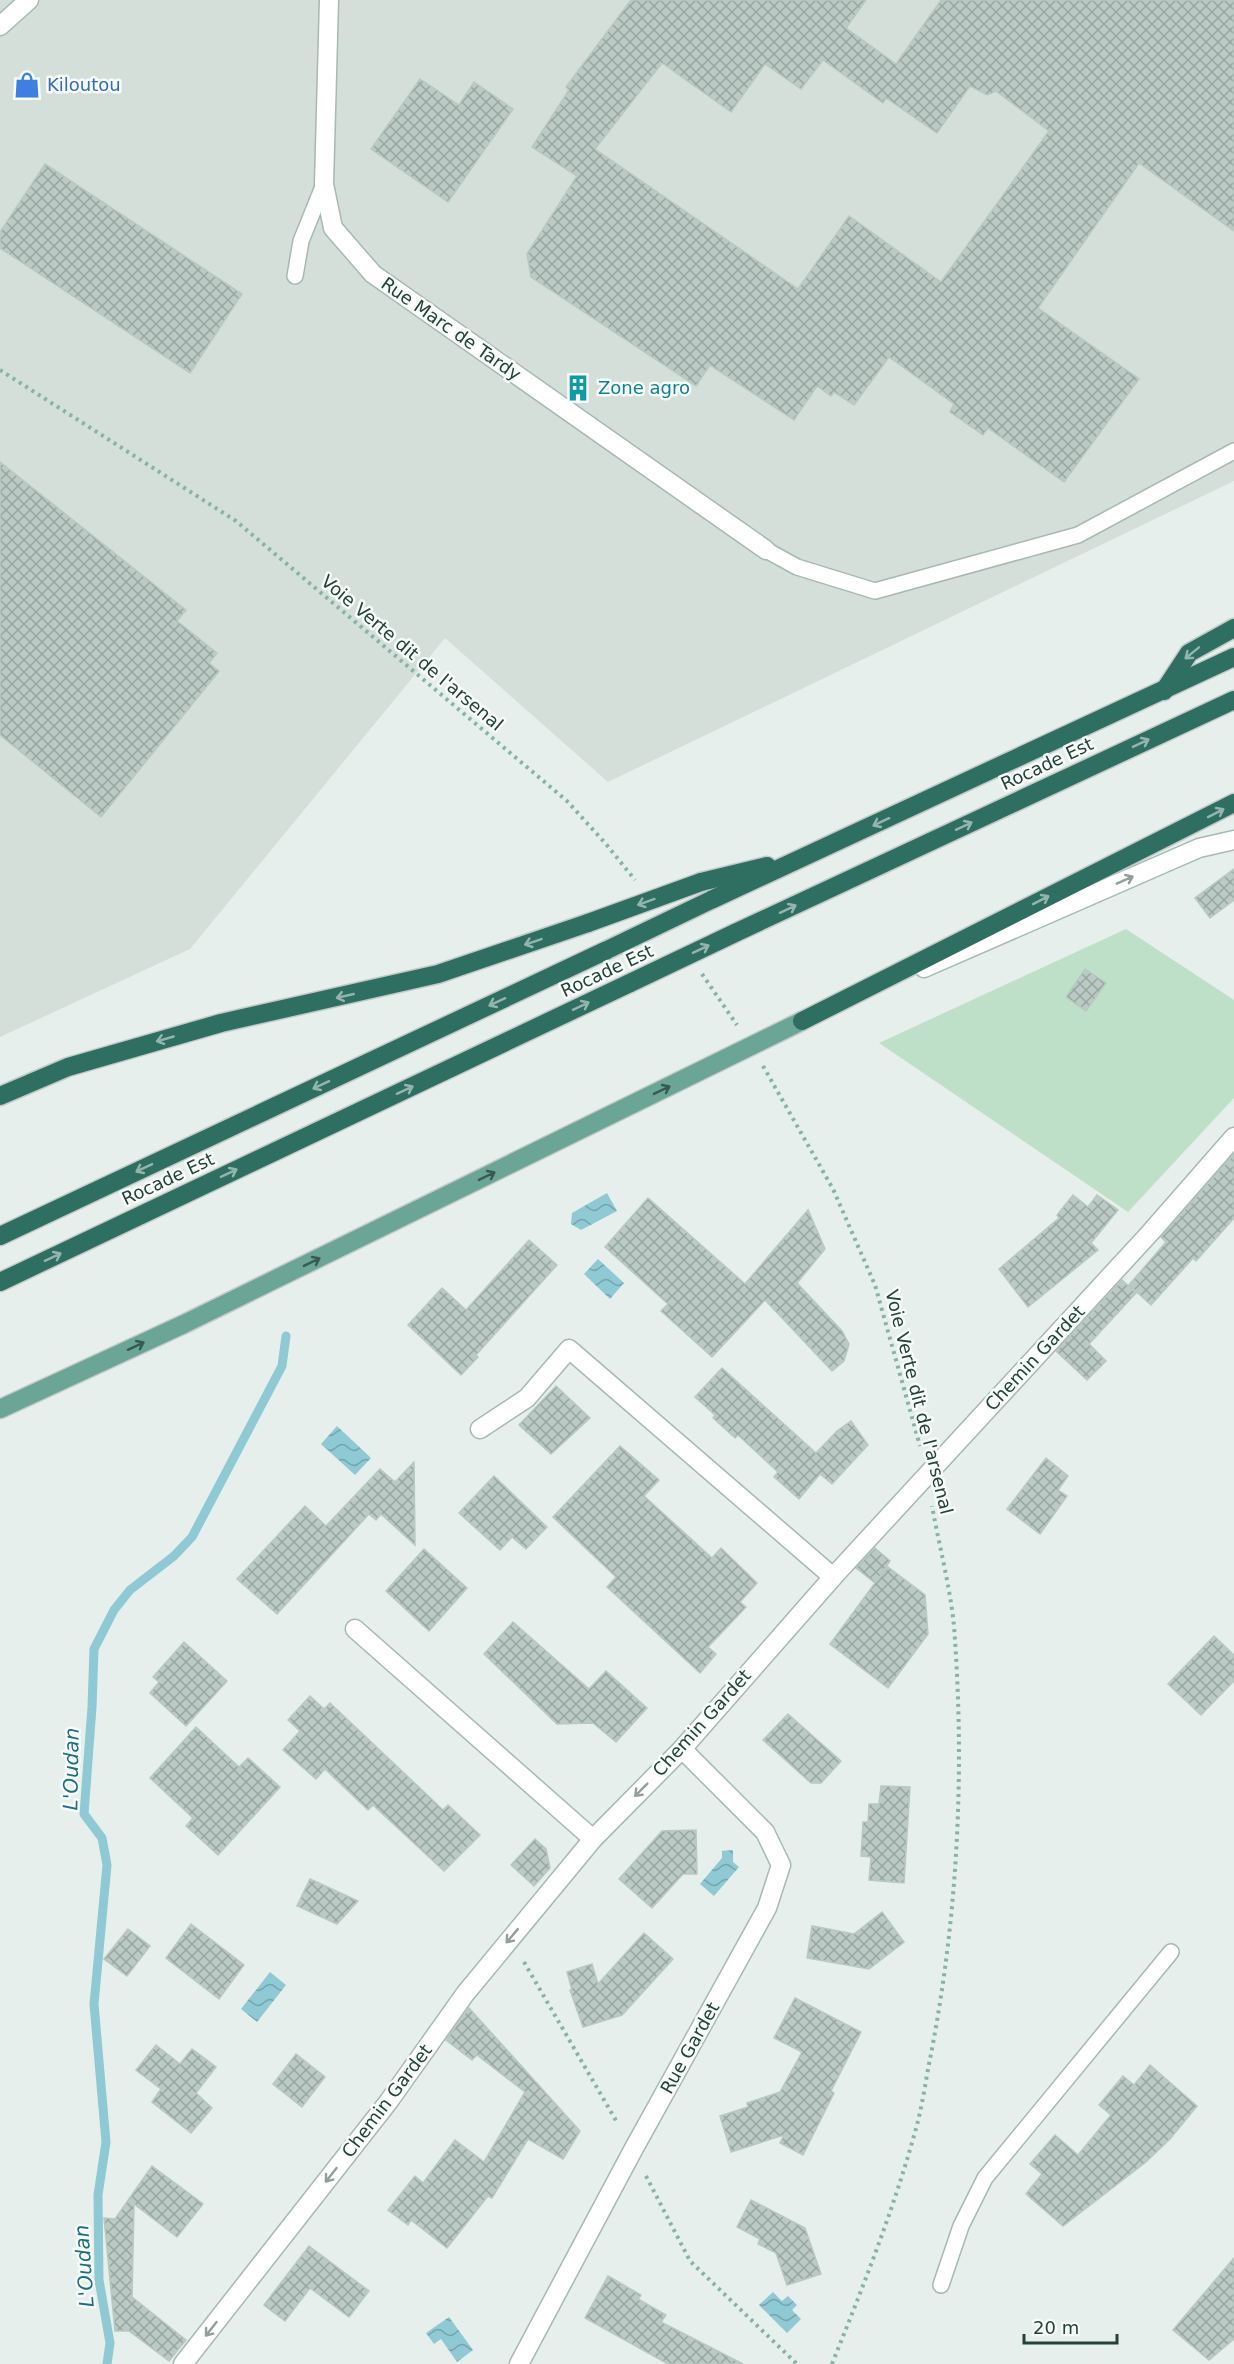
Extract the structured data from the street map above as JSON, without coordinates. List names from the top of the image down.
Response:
{
  "streets": {
    "highway": ["Rocade Est"],
    "street": ["Rue Marc de Tardy", "Chemin Gardet", "Rue Gardet"],
    "path": ["Voie Verte dit de l'arsenal"]
  },
  "crossings": [
    ["Voie Verte dit de l'arsenal", "Chemin Gardet"],
    ["Chemin Gardet", "Rue Gardet"]
  ],
  "one_way": ["Chemin Gardet"],
  "water": ["L'Oudan"],
  "places": {
    "shop": ["Kiloutou"],
    "building": ["Zone agro"]
  },
  "scale_bar": "20 m"
}
